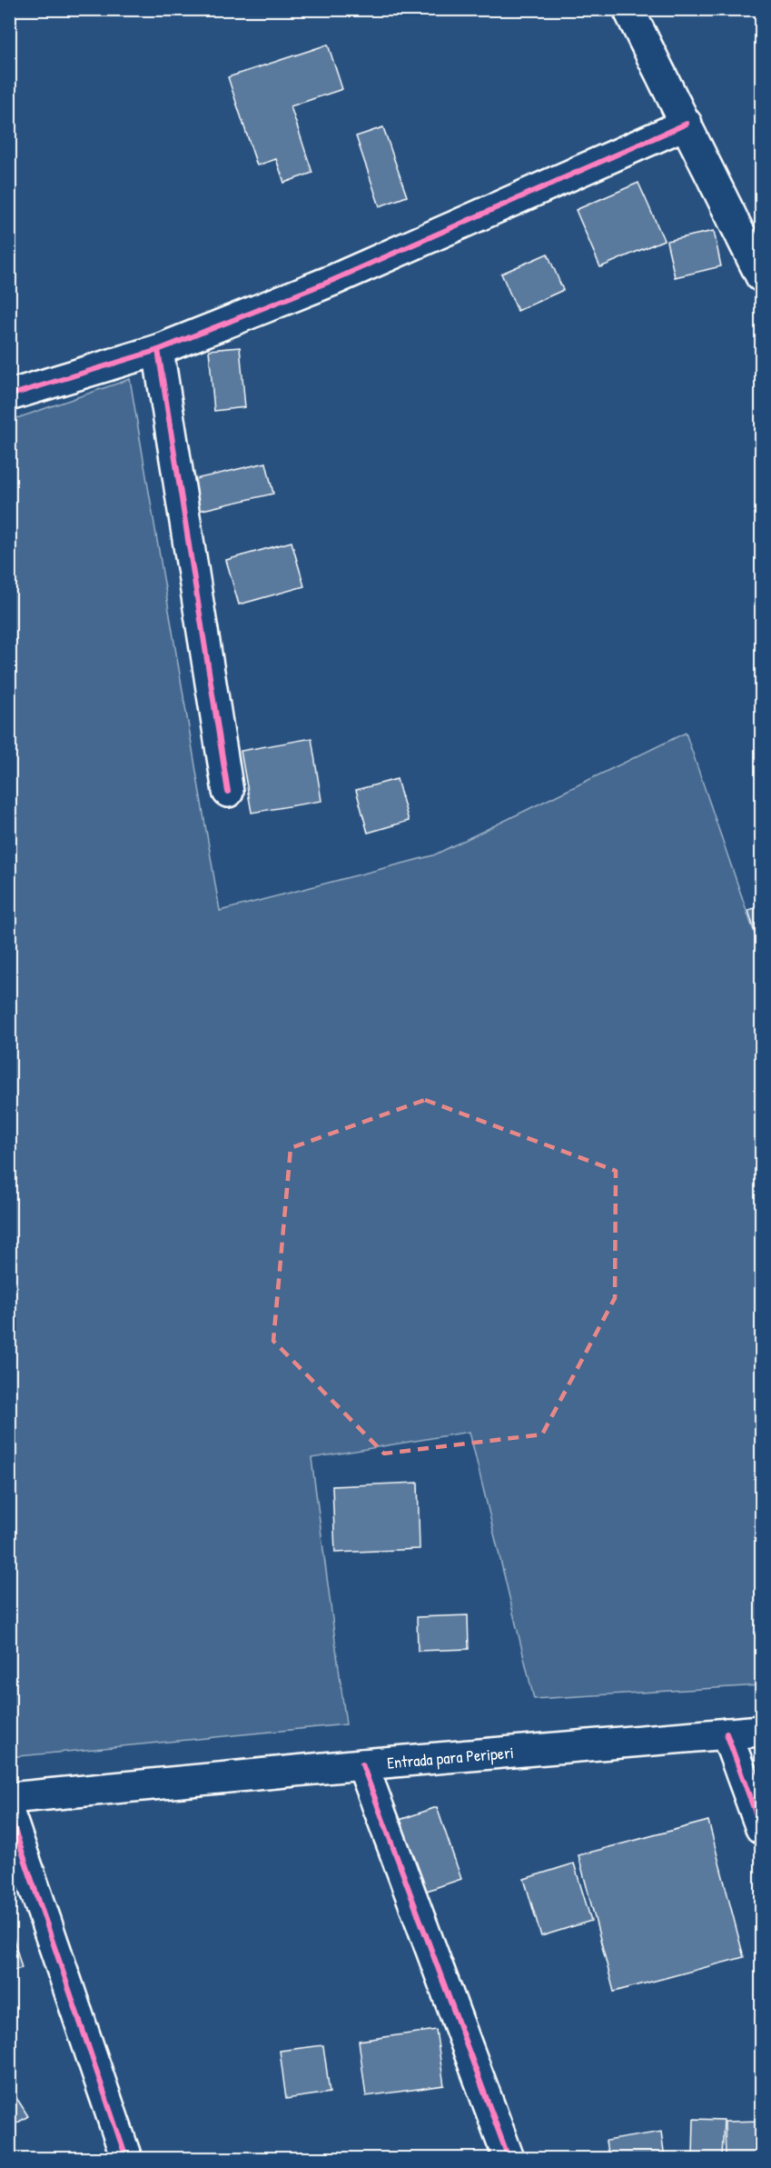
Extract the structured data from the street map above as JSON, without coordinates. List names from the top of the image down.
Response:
{
  "streets": {
    "street": ["Entrada para Periperi"]
  }
}
